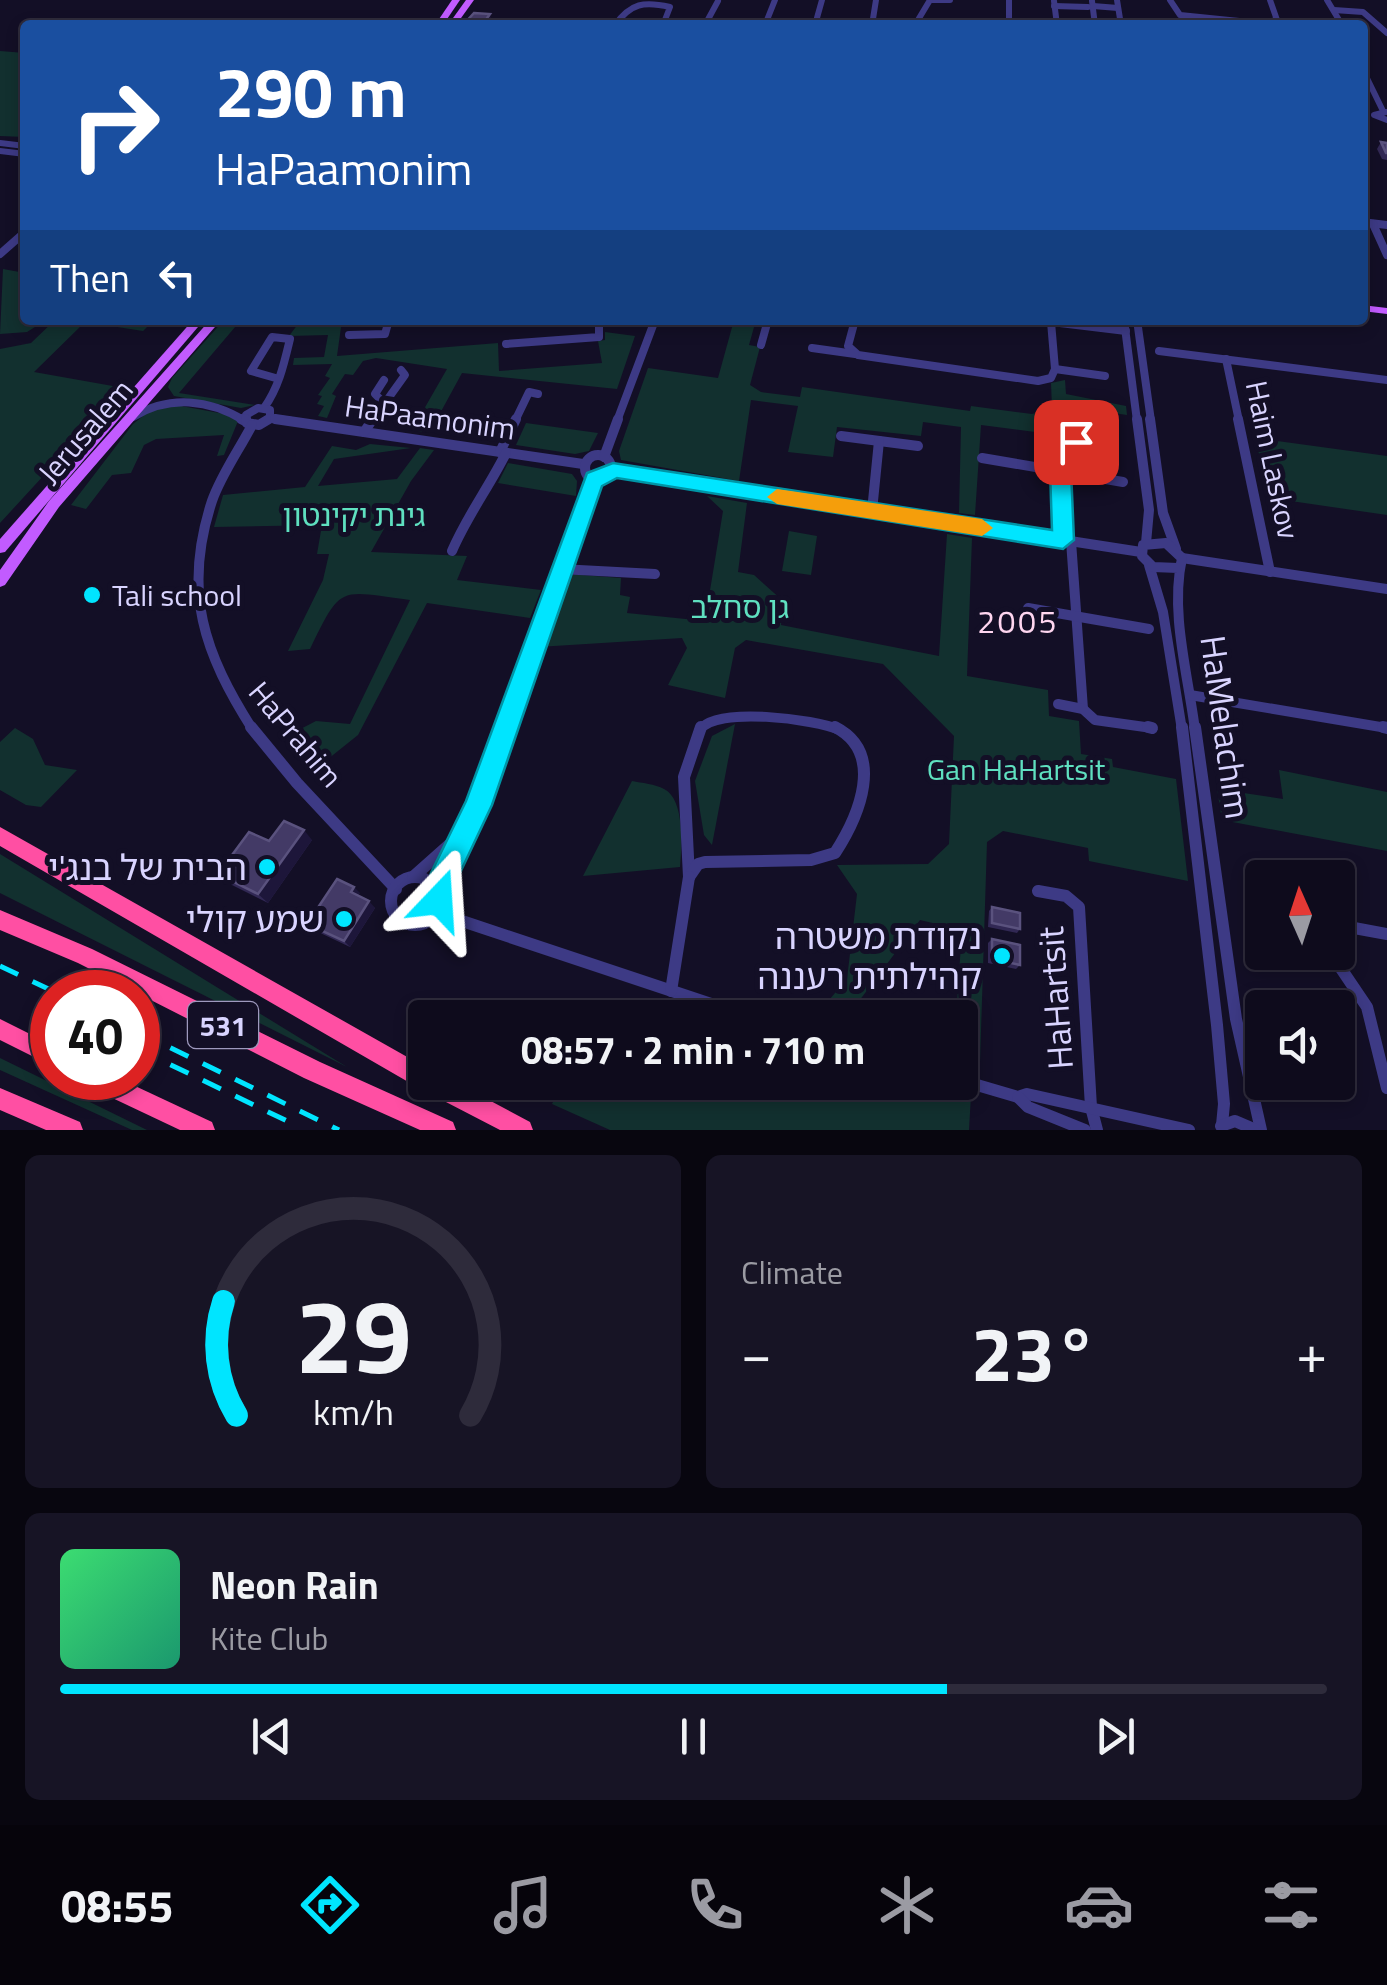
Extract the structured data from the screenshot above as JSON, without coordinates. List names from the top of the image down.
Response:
{
  "streets": {
    "highway": ["531"],
    "main road": ["Jerusalem"],
    "street": [
      "HaPaamonim",
      "Haim Laskov",
      "HaMelachim",
      "HaPrahim",
      "HaHartsit"
    ]
  },
  "districts": ["2005"],
  "parks": ["גינת יקינטון", "גן סחלב", "Gan HaHartsit"],
  "places": [
    "Tali school",
    "הבית של בנג'י",
    "שמע קולי",
    "נקודת משטרה קהילתית רעננה"
  ],
  "north": "top",
  "page": {
    "turn": ["290 m", "HaPaamonim"],
    "then": "Then",
    "limit": "40",
    "trip": "08:57 · 2 min · 710 m",
    "tile": "Climate",
    "heat": ["−", "23°", "+"],
    "song": ["Neon Rain", "Kite Club"],
    "tabs": "08:55",
    "gauge": ["29", "km/h"]
  }
}
